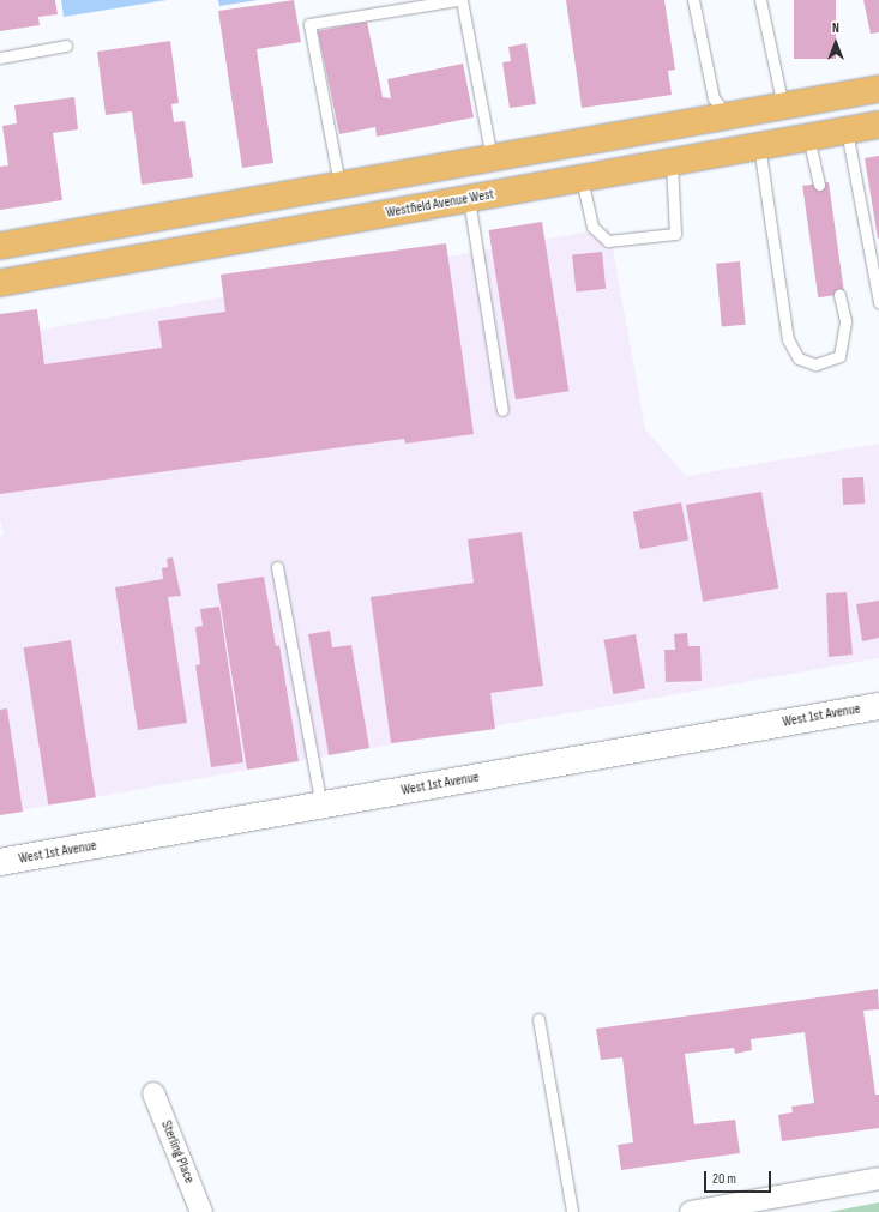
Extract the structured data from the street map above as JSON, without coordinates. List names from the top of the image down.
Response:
{
  "streets": {
    "main road": ["Westfield Avenue West"],
    "street": ["West 1st Avenue", "Sterling Place"]
  },
  "scale_bar": "20 m",
  "north": "top"
}
